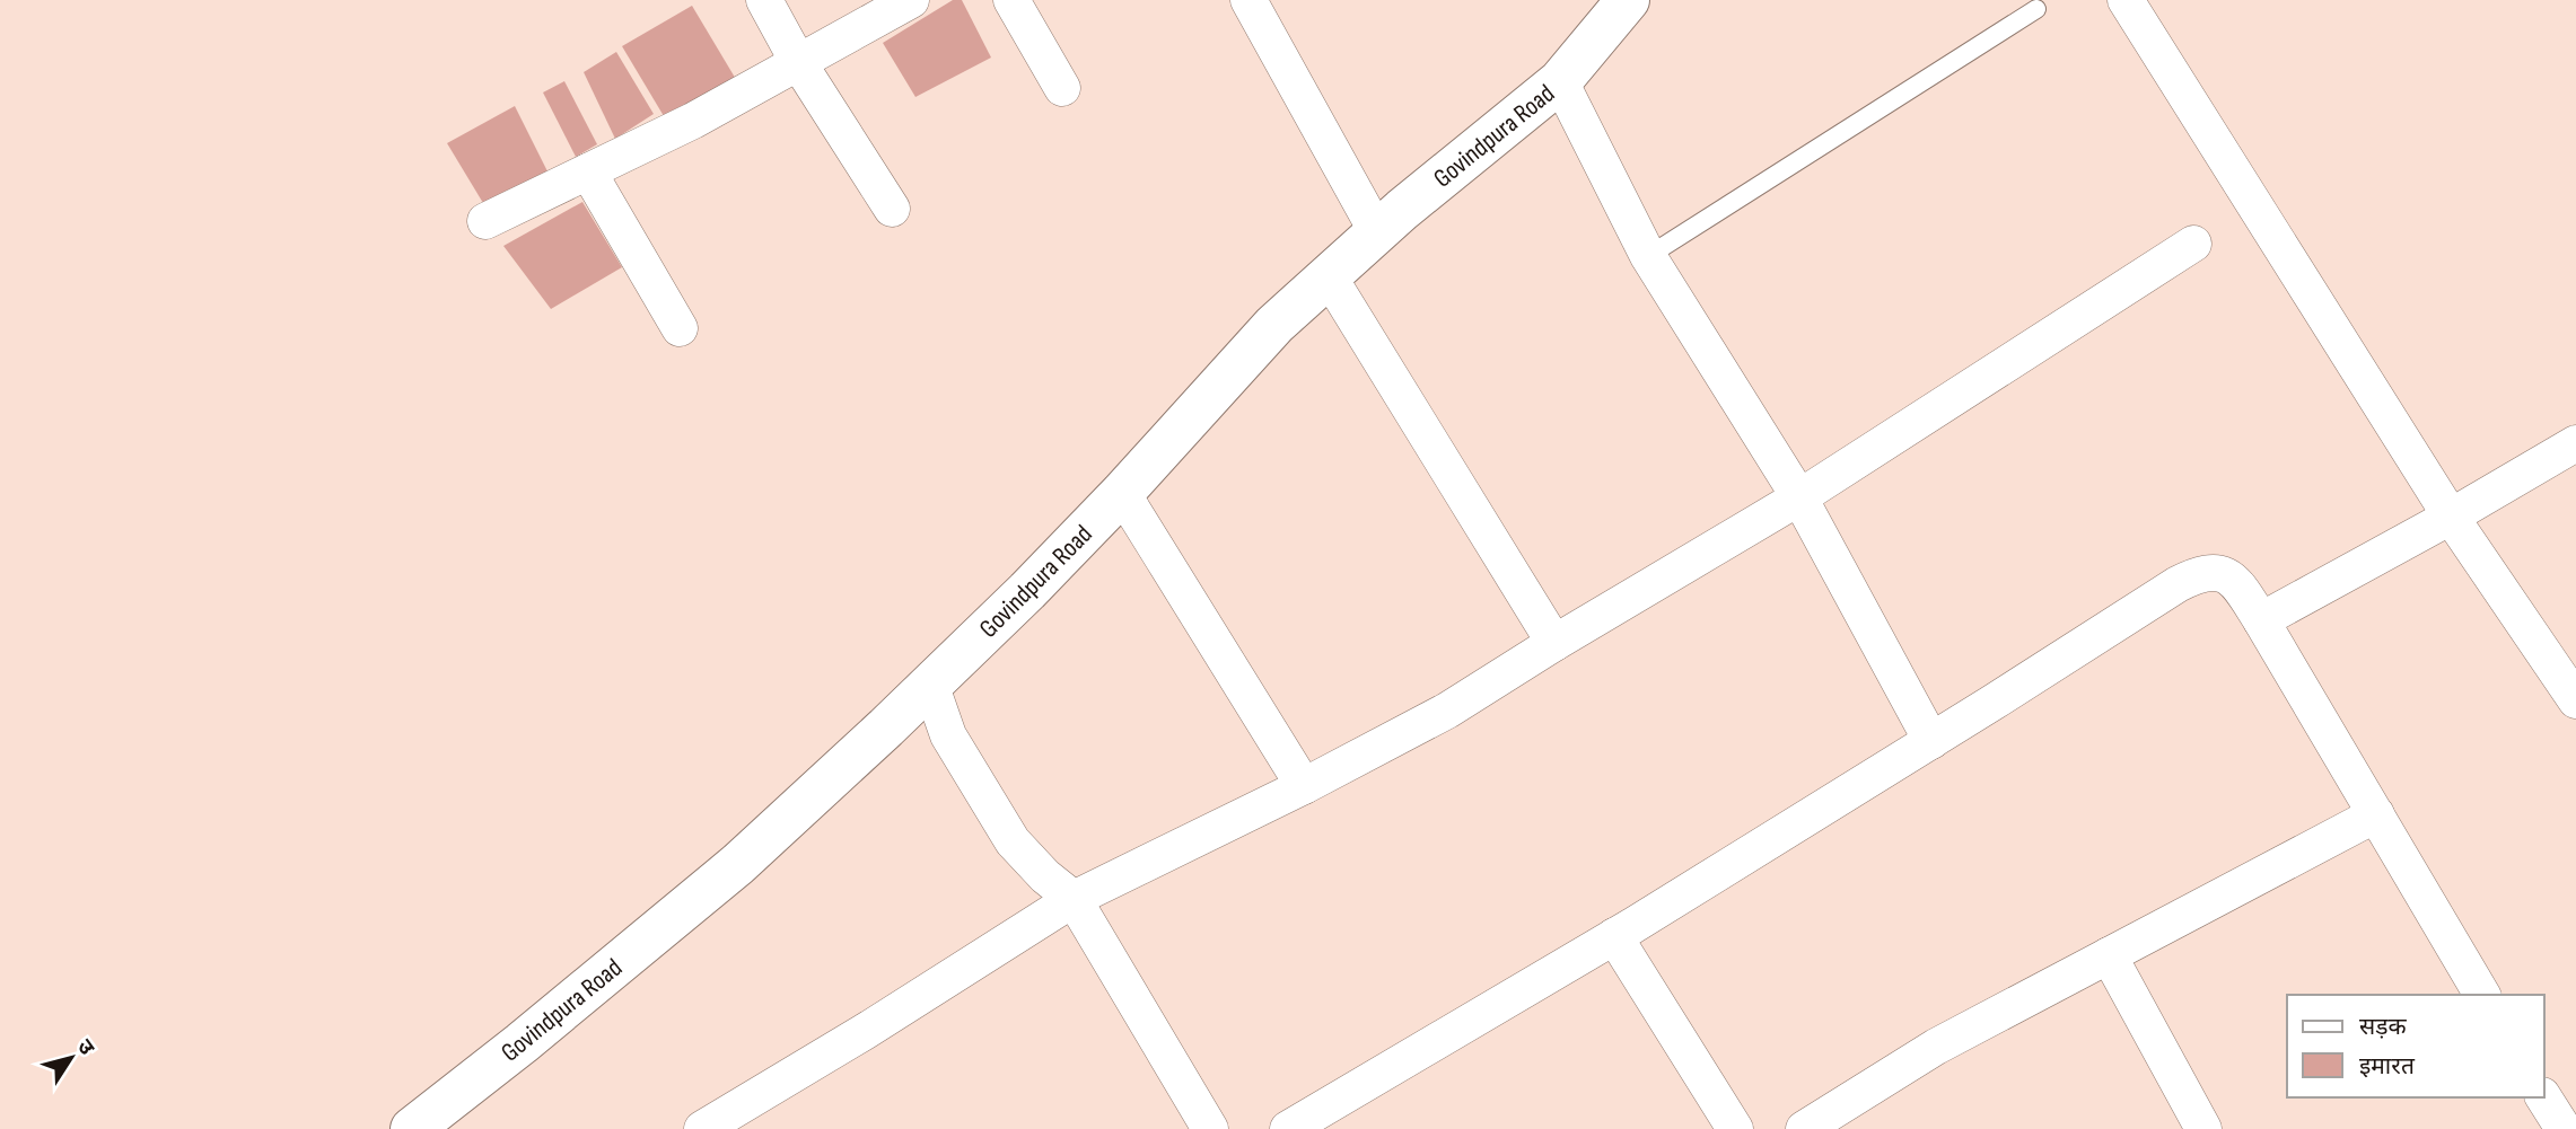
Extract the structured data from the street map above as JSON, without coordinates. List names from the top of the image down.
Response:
{
  "streets": {
    "street": ["Govindpura Road"]
  },
  "legend": ["सड़क", "इमारत"],
  "north": "top right"
}
